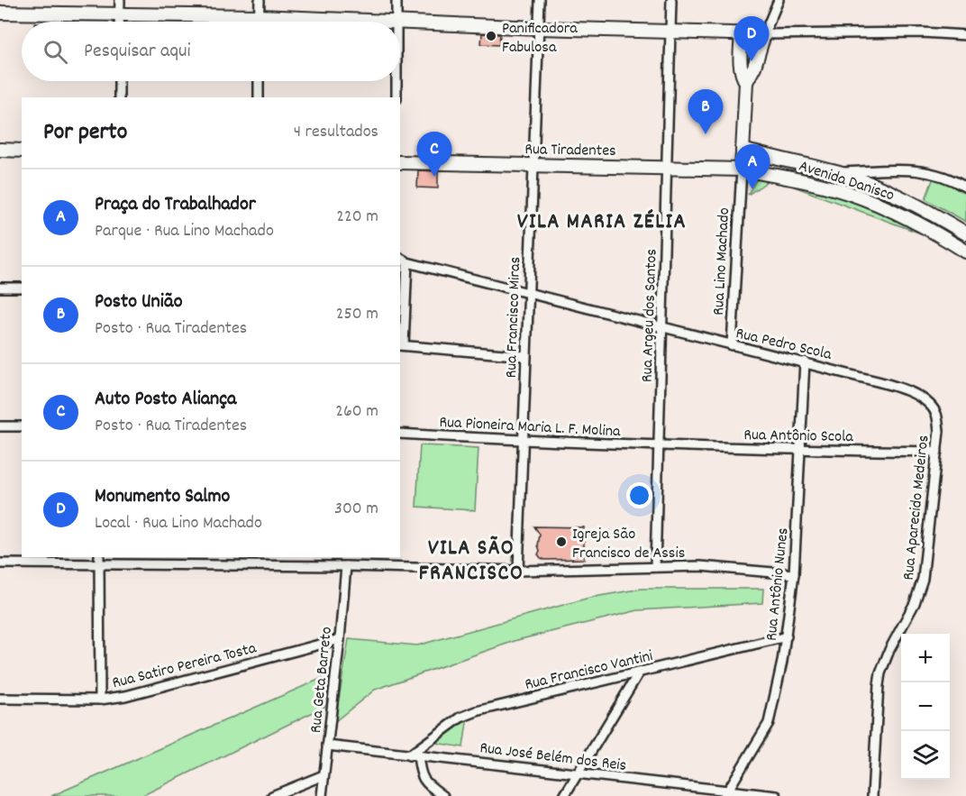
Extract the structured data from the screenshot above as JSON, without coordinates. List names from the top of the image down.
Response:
{
  "streets": {
    "main road": ["Rua Tiradentes", "Avenida Danisco", "Rua Lino Machado"],
    "street": [
      "Rua Argeu dos Santos",
      "Rua Francisco Miras",
      "Rua Pedro Scola",
      "Rua Pioneira Maria L. F. Molina",
      "Rua Antônio Scola",
      "Rua Aparecido Medeiros",
      "Rua Antônio Nunes",
      "Rua Satiro Pereira Tosta",
      "Rua Francisco Vantini",
      "Rua Geta Barreto",
      "Rua José Belém dos Reis"
    ]
  },
  "crossings": [
    ["Rua Tiradentes", "Avenida Danisco"],
    ["Rua Tiradentes", "Rua Lino Machado"],
    ["Rua Tiradentes", "Rua Argeu dos Santos"],
    ["Rua Tiradentes", "Rua Francisco Miras"],
    ["Avenida Danisco", "Rua Lino Machado"],
    ["Rua Lino Machado", "Rua Pedro Scola"],
    ["Rua Argeu dos Santos", "Rua Pedro Scola"],
    ["Rua Argeu dos Santos", "Rua Pioneira Maria L. F. Molina"],
    ["Rua Argeu dos Santos", "Rua Antônio Scola"],
    ["Rua Francisco Miras", "Rua Pedro Scola"],
    ["Rua Francisco Miras", "Rua Pioneira Maria L. F. Molina"],
    ["Rua Pedro Scola", "Rua Aparecido Medeiros"],
    ["Rua Pedro Scola", "Rua Antônio Nunes"],
    ["Rua Pioneira Maria L. F. Molina", "Rua Antônio Scola"],
    ["Rua Antônio Scola", "Rua Aparecido Medeiros"],
    ["Rua Antônio Scola", "Rua Antônio Nunes"],
    ["Rua Antônio Nunes", "Rua Francisco Vantini"],
    ["Rua Antônio Nunes", "Rua José Belém dos Reis"],
    ["Rua Satiro Pereira Tosta", "Rua Geta Barreto"],
    ["Rua Francisco Vantini", "Rua José Belém dos Reis"],
    ["Rua Geta Barreto", "Rua José Belém dos Reis"]
  ],
  "districts": ["VILA MARIA ZÉLIA", "VILA SÃO FRANCISCO"],
  "places": ["Panificadora Fabulosa", "Igreja São Francisco de Assis"],
  "page": {
    "pins": [
      "D",
      "B",
      "C",
      "A"
    ],
    "search": "Pesquisar aqui",
    "heading": ["Por perto", "4 resultados"],
    "list": [
      {
        "mark": "A",
        "name": "Praça do Trabalhador",
        "note": "Parque · Rua Lino Machado",
        "value": "220 m"
      },
      {
        "mark": "B",
        "name": "Posto União",
        "note": "Posto · Rua Tiradentes",
        "value": "250 m"
      },
      {
        "mark": "C",
        "name": "Auto Posto Aliança",
        "note": "Posto · Rua Tiradentes",
        "value": "260 m"
      },
      {
        "mark": "D",
        "name": "Monumento Salmo",
        "note": "Local · Rua Lino Machado",
        "value": "300 m"
      }
    ],
    "map_buttons": ["+", "−"]
  }
}
